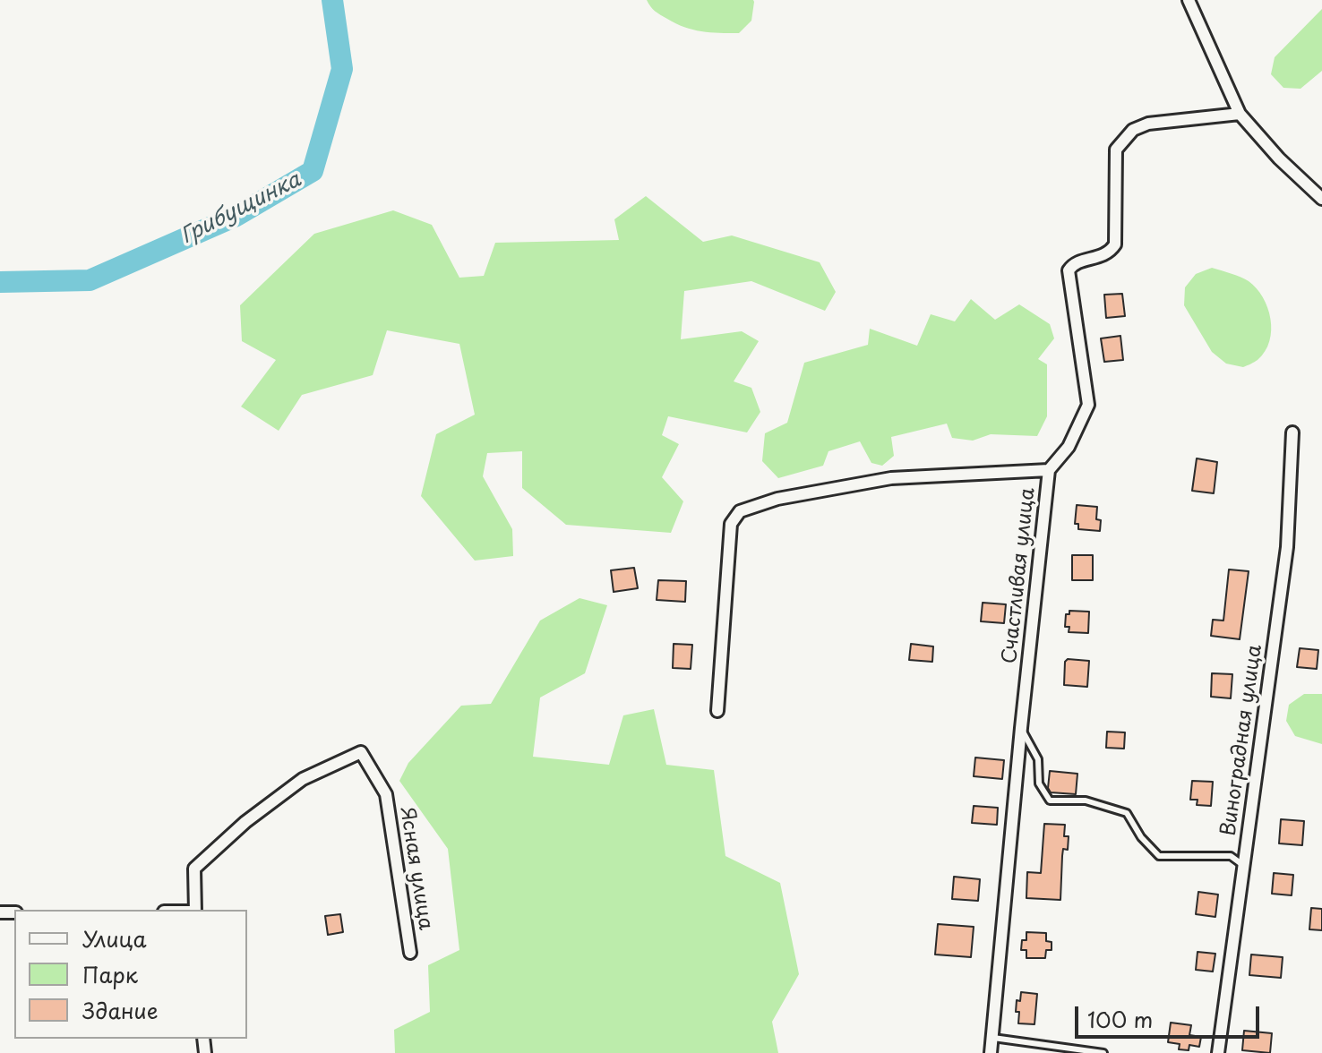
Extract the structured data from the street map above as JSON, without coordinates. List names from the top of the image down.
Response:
{
  "streets": {
    "street": ["Счастливая улица", "Виноградная улица", "Ясная улица"]
  },
  "water": ["Грибущинка"],
  "legend": ["Улица", "Парк", "Здание"],
  "scale_bar": "100 m"
}
